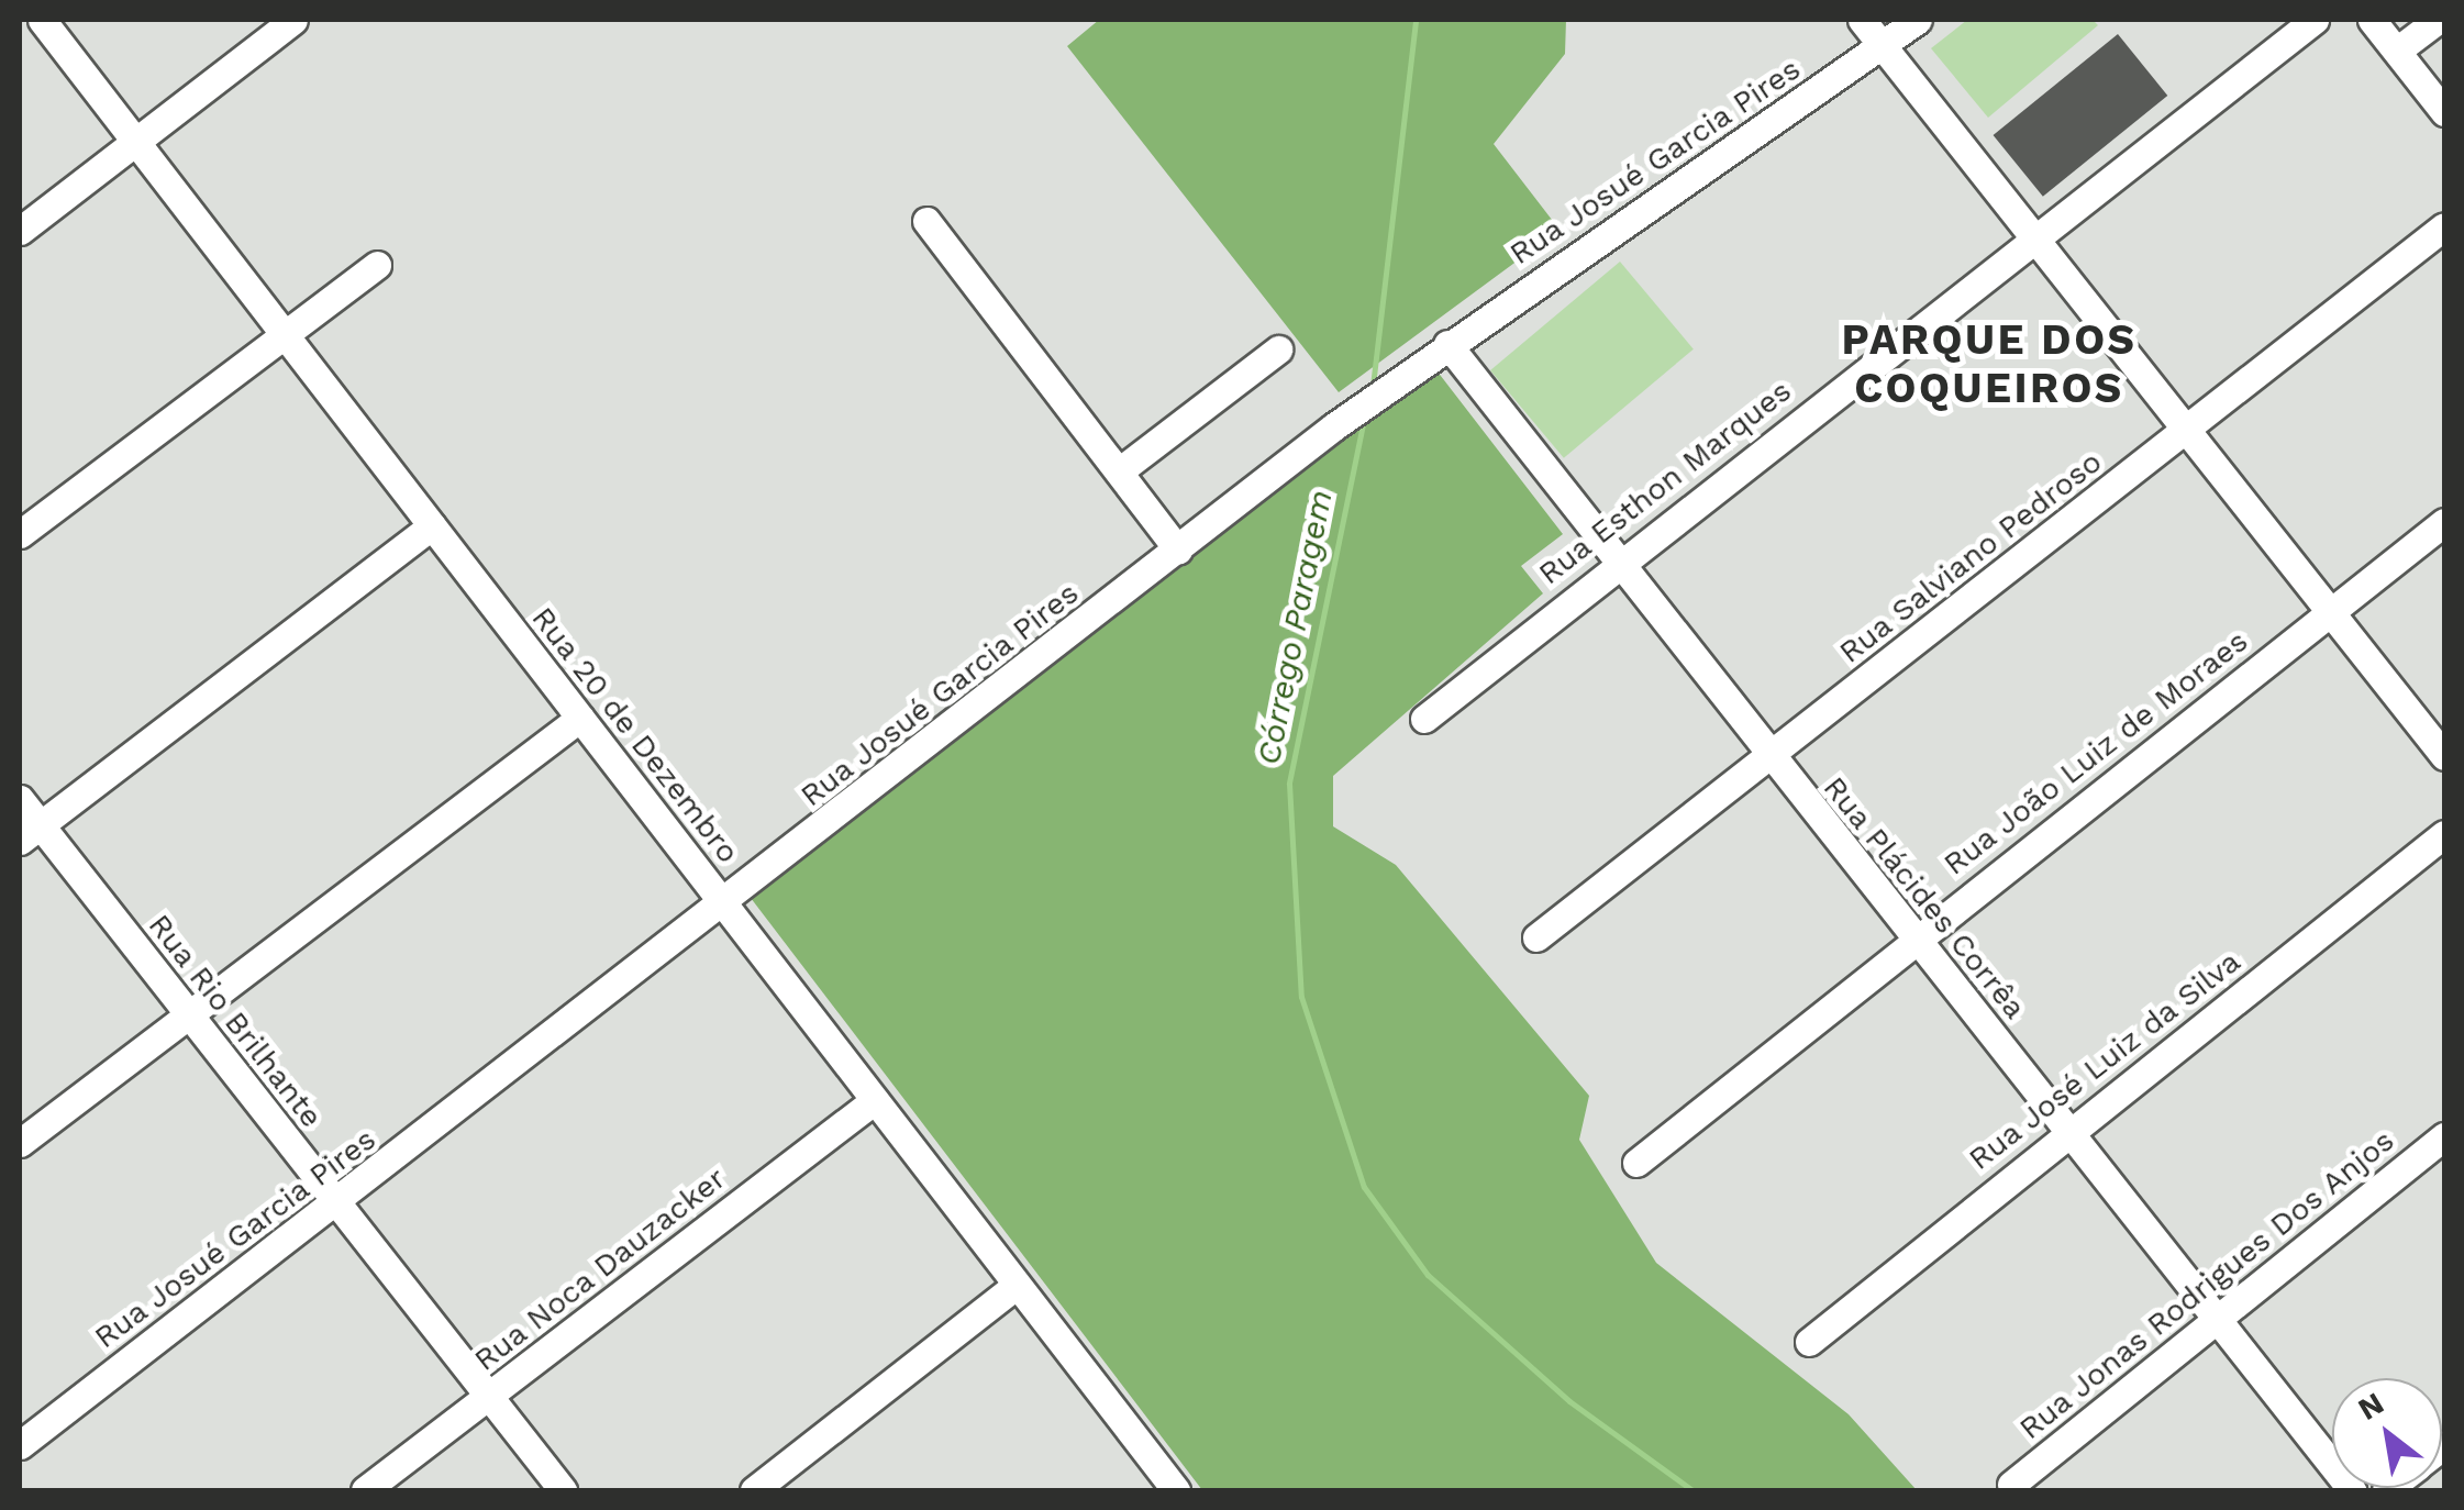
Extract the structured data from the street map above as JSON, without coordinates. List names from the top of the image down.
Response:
{
  "streets": {
    "street": [
      "Rua Josué Garcia Pires",
      "Rua Esthon Marques",
      "Rua Salviano Pedroso",
      "Rua 20 de Dezembro",
      "Rua João Luiz de Moraes",
      "Rua Plácides Corrêa",
      "Rua Rio Brilhante",
      "Rua José Luiz da Silva",
      "Rua Noca Dauzacker",
      "Rua Jonas Rodrigues Dos Anjos"
    ]
  },
  "crossings": [
    ["Rua Josué Garcia Pires", "Rua 20 de Dezembro"],
    ["Rua Josué Garcia Pires", "Rua Plácides Corrêa"],
    ["Rua Josué Garcia Pires", "Rua Rio Brilhante"],
    ["Rua Esthon Marques", "Rua Plácides Corrêa"],
    ["Rua Salviano Pedroso", "Rua Plácides Corrêa"],
    ["Rua 20 de Dezembro", "Rua Noca Dauzacker"],
    ["Rua João Luiz de Moraes", "Rua Plácides Corrêa"],
    ["Rua Plácides Corrêa", "Rua José Luiz da Silva"],
    ["Rua Plácides Corrêa", "Rua Jonas Rodrigues Dos Anjos"],
    ["Rua Rio Brilhante", "Rua Noca Dauzacker"]
  ],
  "districts": ["PARQUE DOS COQUEIROS"],
  "water": ["Córrego Paragem"],
  "north": "top left"
}
